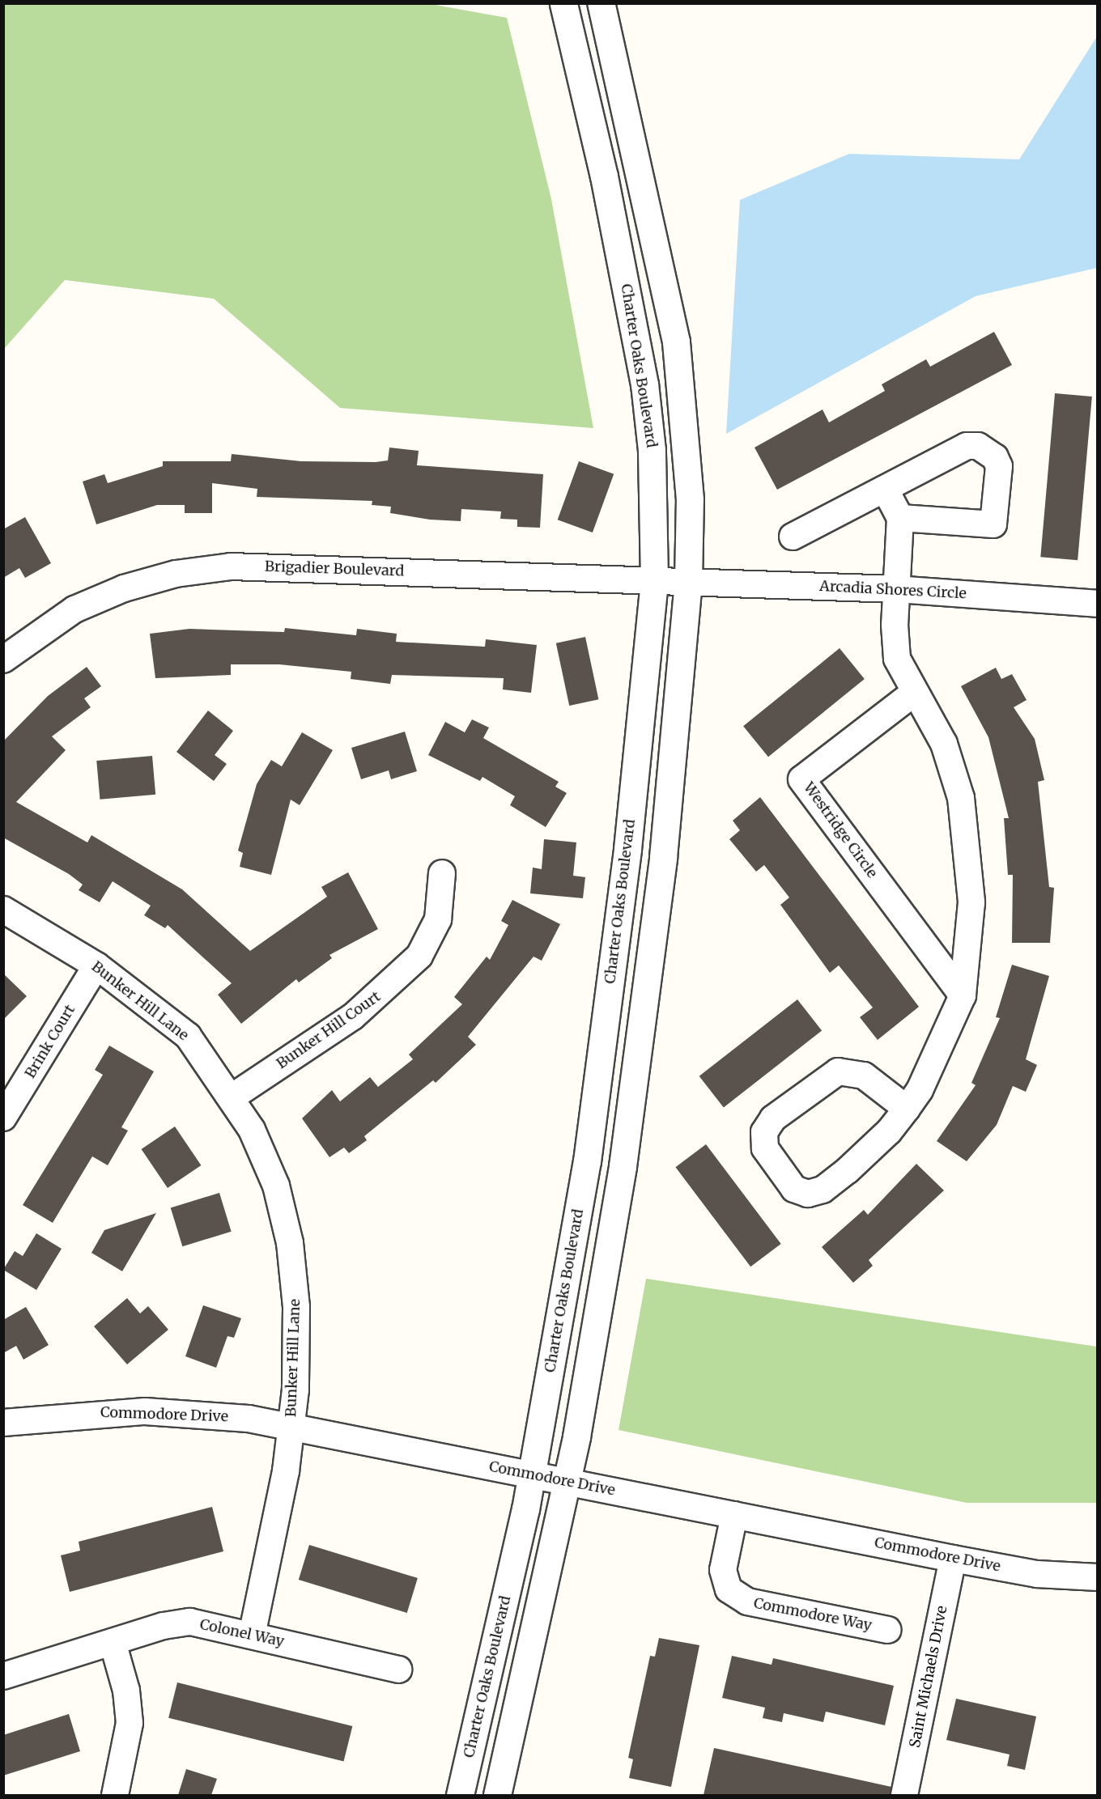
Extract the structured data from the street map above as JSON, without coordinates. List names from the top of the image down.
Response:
{
  "streets": {
    "street": [
      "Charter Oaks Boulevard",
      "Brigadier Boulevard",
      "Arcadia Shores Circle",
      "Westridge Circle",
      "Bunker Hill Lane",
      "Bunker Hill Court",
      "Brink Court",
      "Commodore Drive",
      "Commodore Way",
      "Colonel Way",
      "Saint Michaels Drive"
    ]
  },
  "crossings": [
    ["Charter Oaks Boulevard", "Brigadier Boulevard"],
    ["Charter Oaks Boulevard", "Commodore Drive"],
    ["Brigadier Boulevard", "Arcadia Shores Circle"],
    ["Bunker Hill Lane", "Bunker Hill Court"],
    ["Bunker Hill Lane", "Brink Court"],
    ["Bunker Hill Lane", "Commodore Drive"],
    ["Bunker Hill Lane", "Colonel Way"],
    ["Commodore Drive", "Commodore Way"],
    ["Commodore Drive", "Saint Michaels Drive"]
  ]
}
